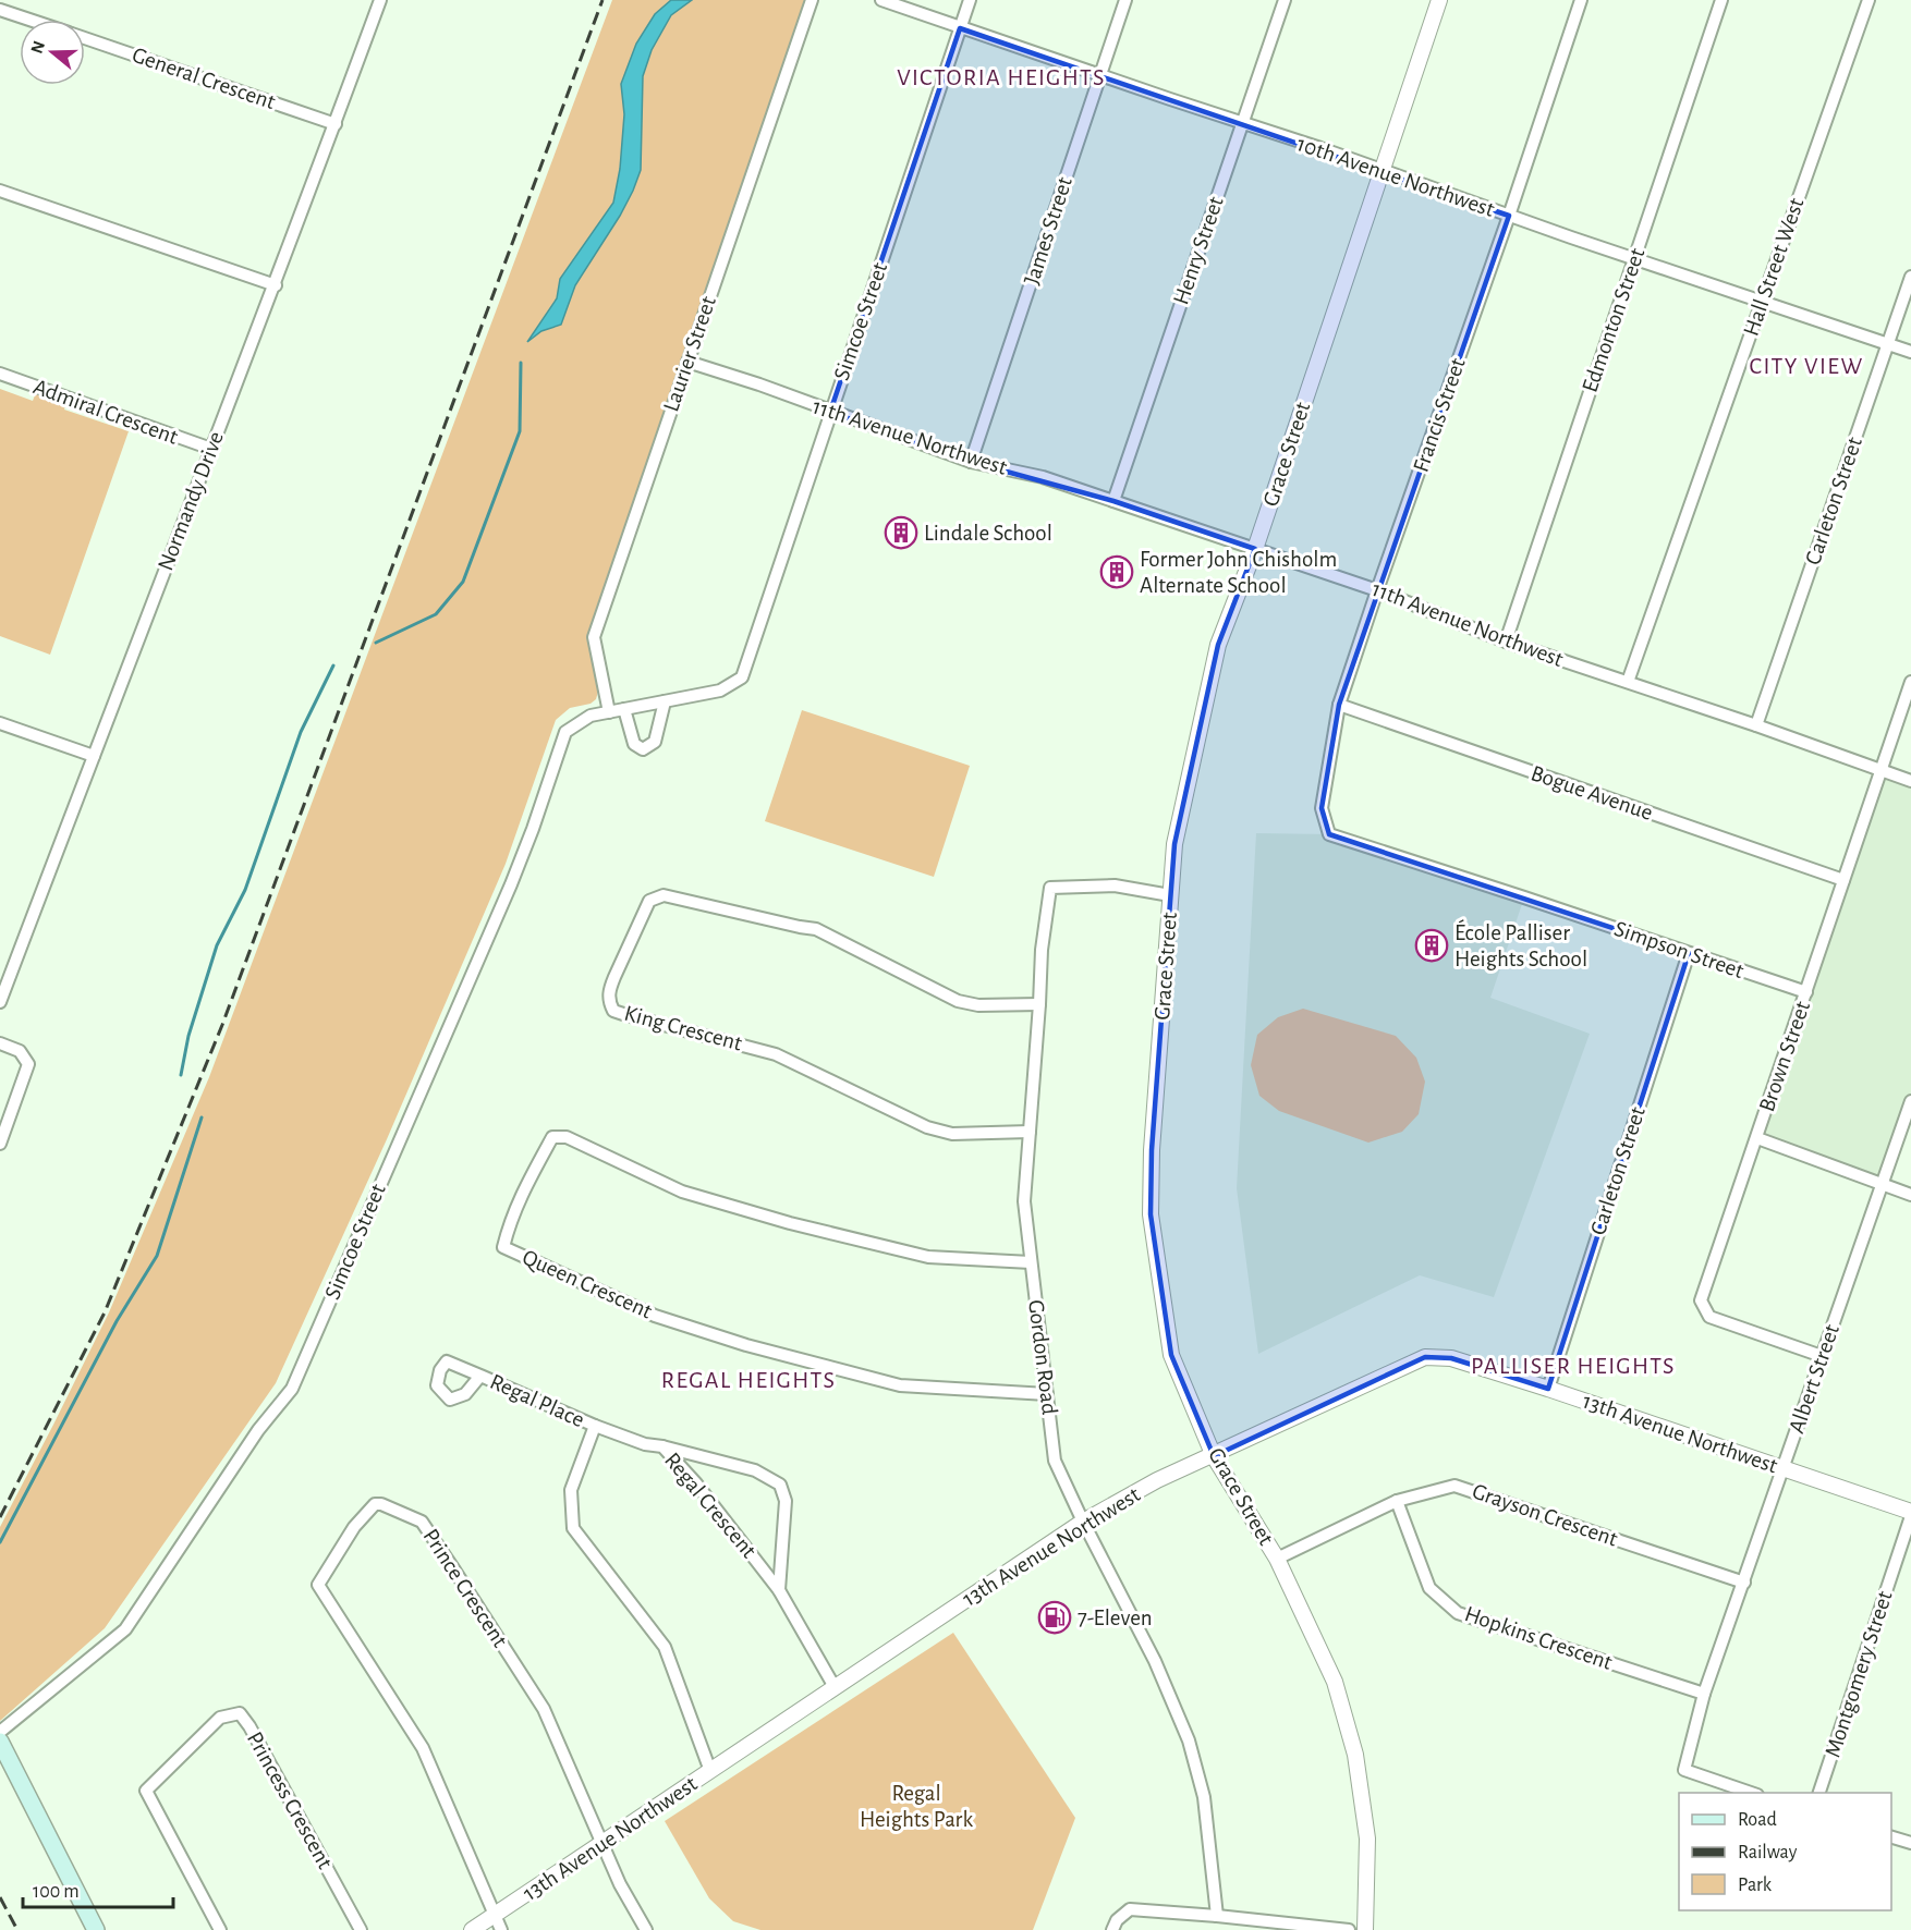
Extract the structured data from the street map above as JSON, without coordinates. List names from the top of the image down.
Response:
{
  "streets": {
    "street": [
      "General Crescent",
      "10th Avenue Northwest",
      "James Street",
      "Henry Street",
      "Hall Street West",
      "Edmonton Street",
      "Simcoe Street",
      "Laurier Street",
      "Admiral Crescent",
      "Francis Street",
      "11th Avenue Northwest",
      "Grace Street",
      "Normandy Drive",
      "Carleton Street",
      "Bogue Avenue",
      "Simpson Street",
      "King Crescent",
      "Brown Street",
      "Queen Crescent",
      "Gordon Road",
      "Albert Street",
      "Regal Place",
      "13th Avenue Northwest",
      "Regal Crescent",
      "Grayson Crescent",
      "Prince Crescent",
      "Hopkins Crescent",
      "Montgomery Street",
      "Princess Crescent"
    ]
  },
  "crossings": [
    ["General Crescent", "Normandy Drive"],
    ["10th Avenue Northwest", "James Street"],
    ["10th Avenue Northwest", "Henry Street"],
    ["10th Avenue Northwest", "Hall Street West"],
    ["10th Avenue Northwest", "Edmonton Street"],
    ["10th Avenue Northwest", "Simcoe Street"],
    ["10th Avenue Northwest", "Francis Street"],
    ["10th Avenue Northwest", "Grace Street"],
    ["10th Avenue Northwest", "Carleton Street"],
    ["James Street", "11th Avenue Northwest"],
    ["Henry Street", "11th Avenue Northwest"],
    ["Hall Street West", "11th Avenue Northwest"],
    ["Edmonton Street", "11th Avenue Northwest"],
    ["Simcoe Street", "Laurier Street"],
    ["Simcoe Street", "11th Avenue Northwest"],
    ["Laurier Street", "11th Avenue Northwest"],
    ["Admiral Crescent", "Normandy Drive"],
    ["Francis Street", "11th Avenue Northwest"],
    ["Francis Street", "Bogue Avenue"],
    ["Francis Street", "Simpson Street"],
    ["11th Avenue Northwest", "Grace Street"],
    ["11th Avenue Northwest", "Carleton Street"],
    ["11th Avenue Northwest", "Brown Street"],
    ["Grace Street", "Gordon Road"],
    ["Grace Street", "13th Avenue Northwest"],
    ["Grace Street", "Grayson Crescent"],
    ["Carleton Street", "Simpson Street"],
    ["Carleton Street", "13th Avenue Northwest"],
    ["Bogue Avenue", "Brown Street"],
    ["Simpson Street", "Brown Street"],
    ["King Crescent", "Gordon Road"],
    ["Brown Street", "Albert Street"],
    ["Queen Crescent", "Gordon Road"],
    ["Gordon Road", "13th Avenue Northwest"],
    ["Albert Street", "13th Avenue Northwest"],
    ["Albert Street", "Grayson Crescent"],
    ["Albert Street", "Hopkins Crescent"],
    ["Regal Place", "Regal Crescent"],
    ["13th Avenue Northwest", "Regal Crescent"],
    ["13th Avenue Northwest", "Prince Crescent"],
    ["13th Avenue Northwest", "Montgomery Street"],
    ["Grayson Crescent", "Hopkins Crescent"]
  ],
  "districts": [
    "VICTORIA HEIGHTS",
    "CITY VIEW",
    "PALLISER HEIGHTS",
    "REGAL HEIGHTS"
  ],
  "parks": ["Regal Heights Park"],
  "places": {
    "building": ["Lindale School", "Former John Chisholm Alternate School", "École Palliser Heights School"],
    "fuel station": ["7-Eleven"]
  },
  "legend": ["Road", "Railway", "Park"],
  "scale_bar": "100 m",
  "north": "left"
}
